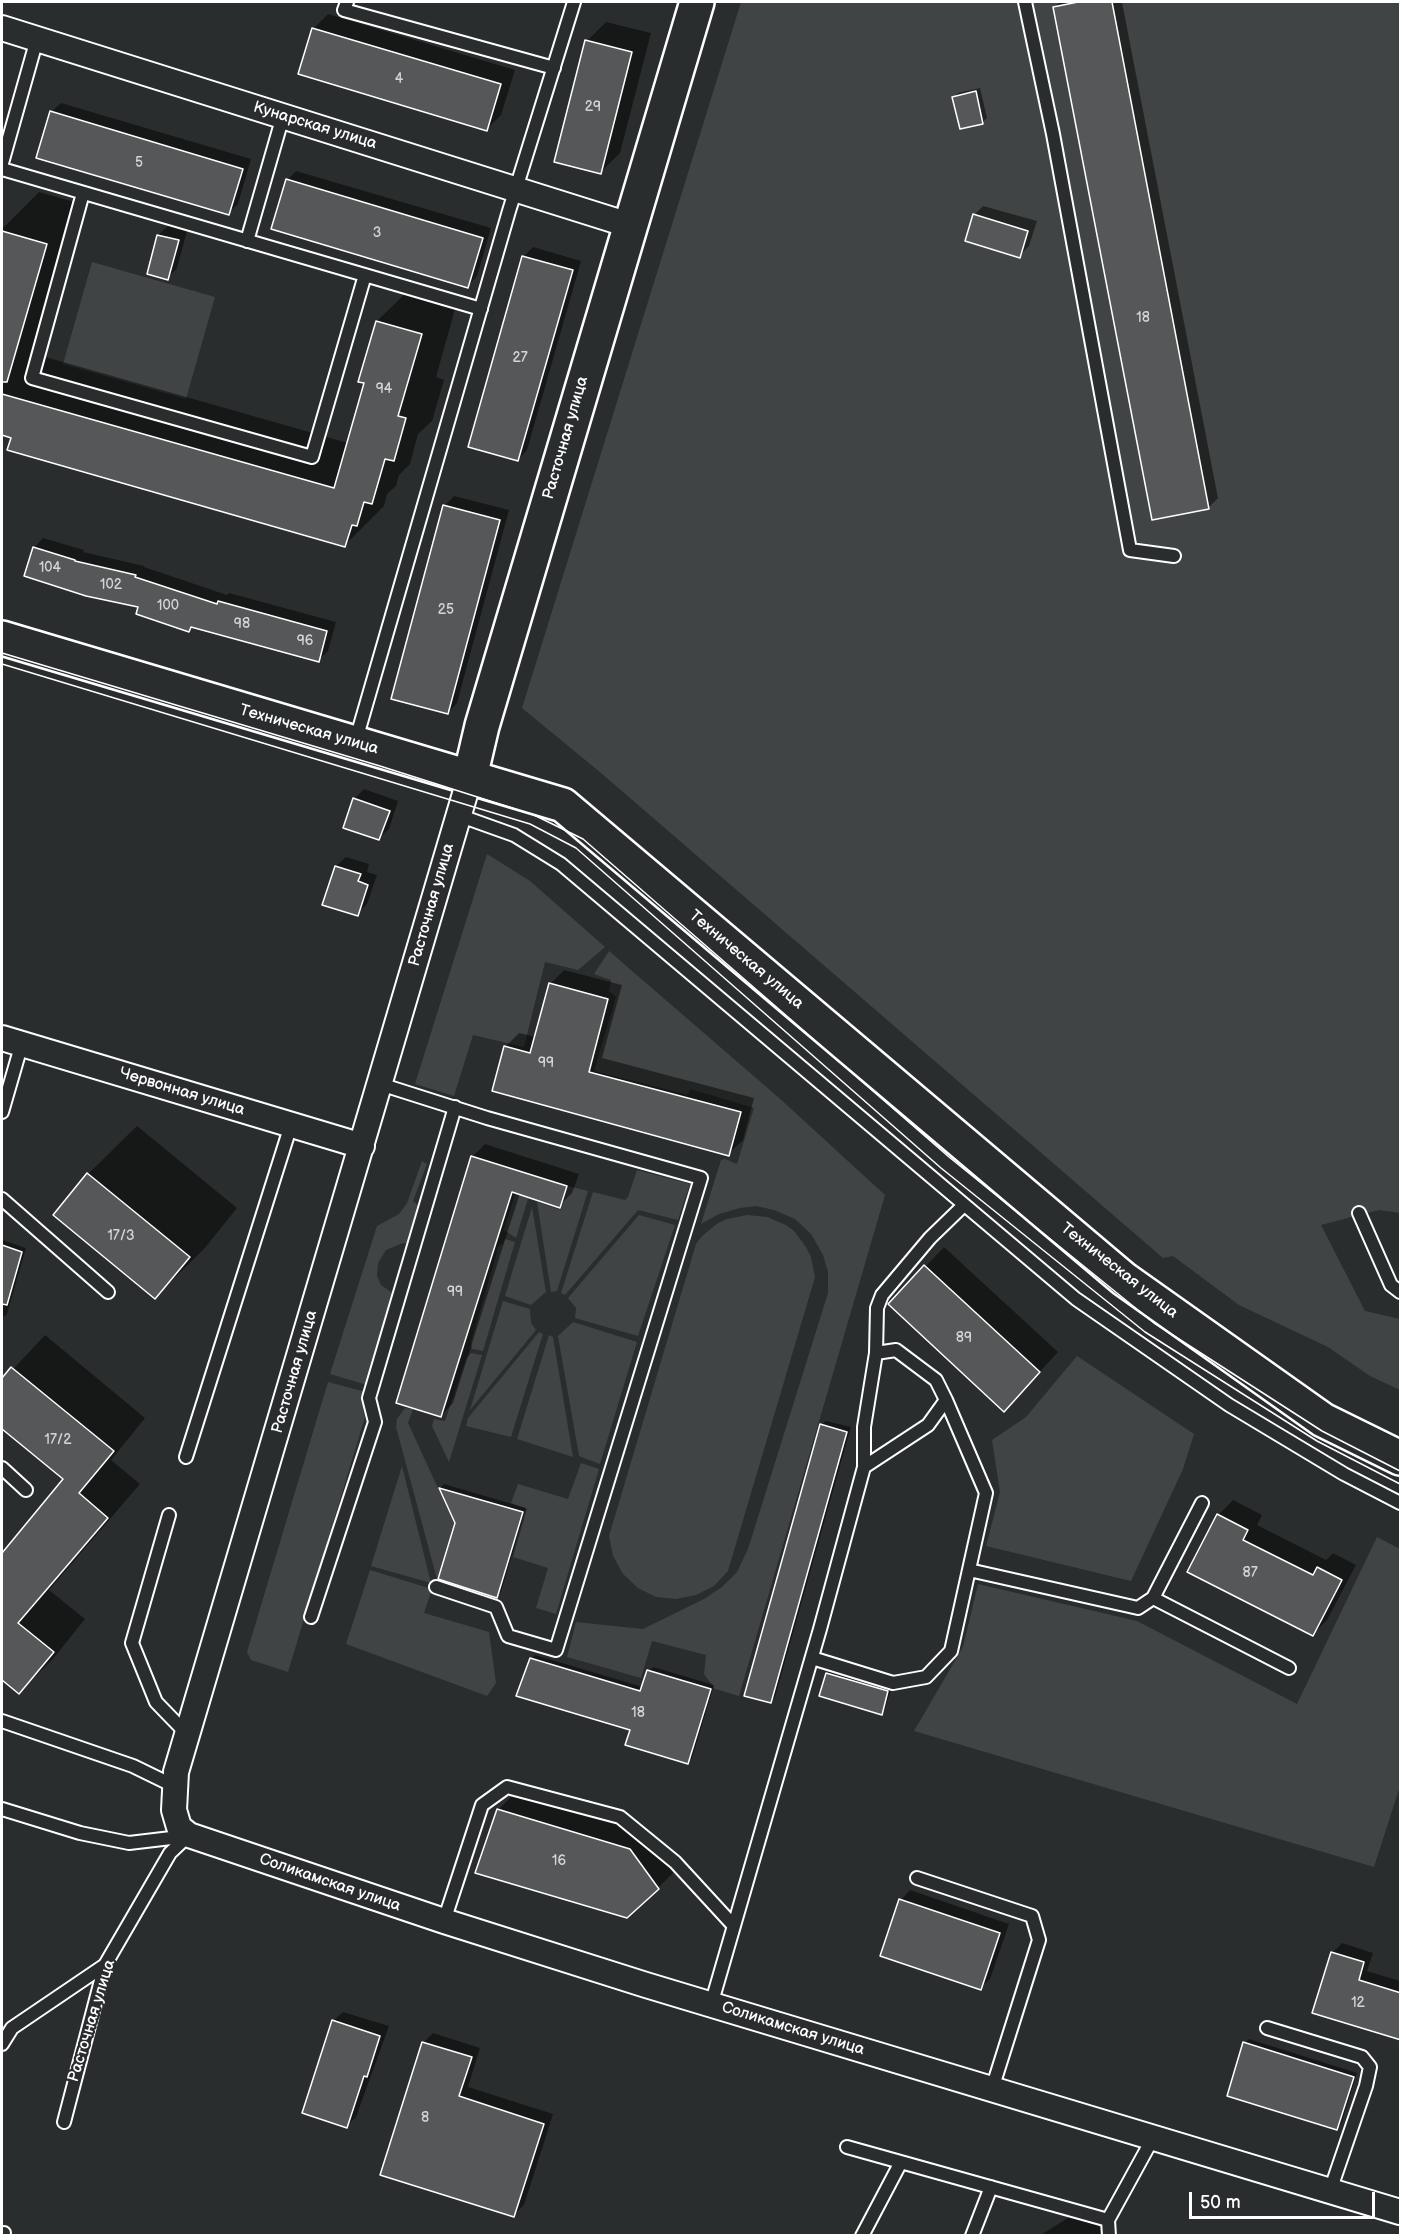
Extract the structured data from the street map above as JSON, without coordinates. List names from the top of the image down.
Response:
{
  "streets": {
    "main road": ["Расточная улица", "Техническая улица"],
    "street": ["Кунарская улица", "Червонная улица", "Соликамская улица"]
  },
  "crossings": [
    ["Кунарская улица", "Расточная улица"],
    ["Расточная улица", "Техническая улица"],
    ["Расточная улица", "Червонная улица"],
    ["Расточная улица", "Соликамская улица"]
  ],
  "house_numbers": [
    "4",
    "29",
    "5",
    "3",
    "18",
    "27",
    "94",
    "104",
    "102",
    "100",
    "25",
    "98",
    "96",
    "99",
    "17/3",
    "99",
    "89",
    "17/2",
    "87",
    "18",
    "16",
    "12",
    "8"
  ],
  "scale_bar": "50 m"
}
